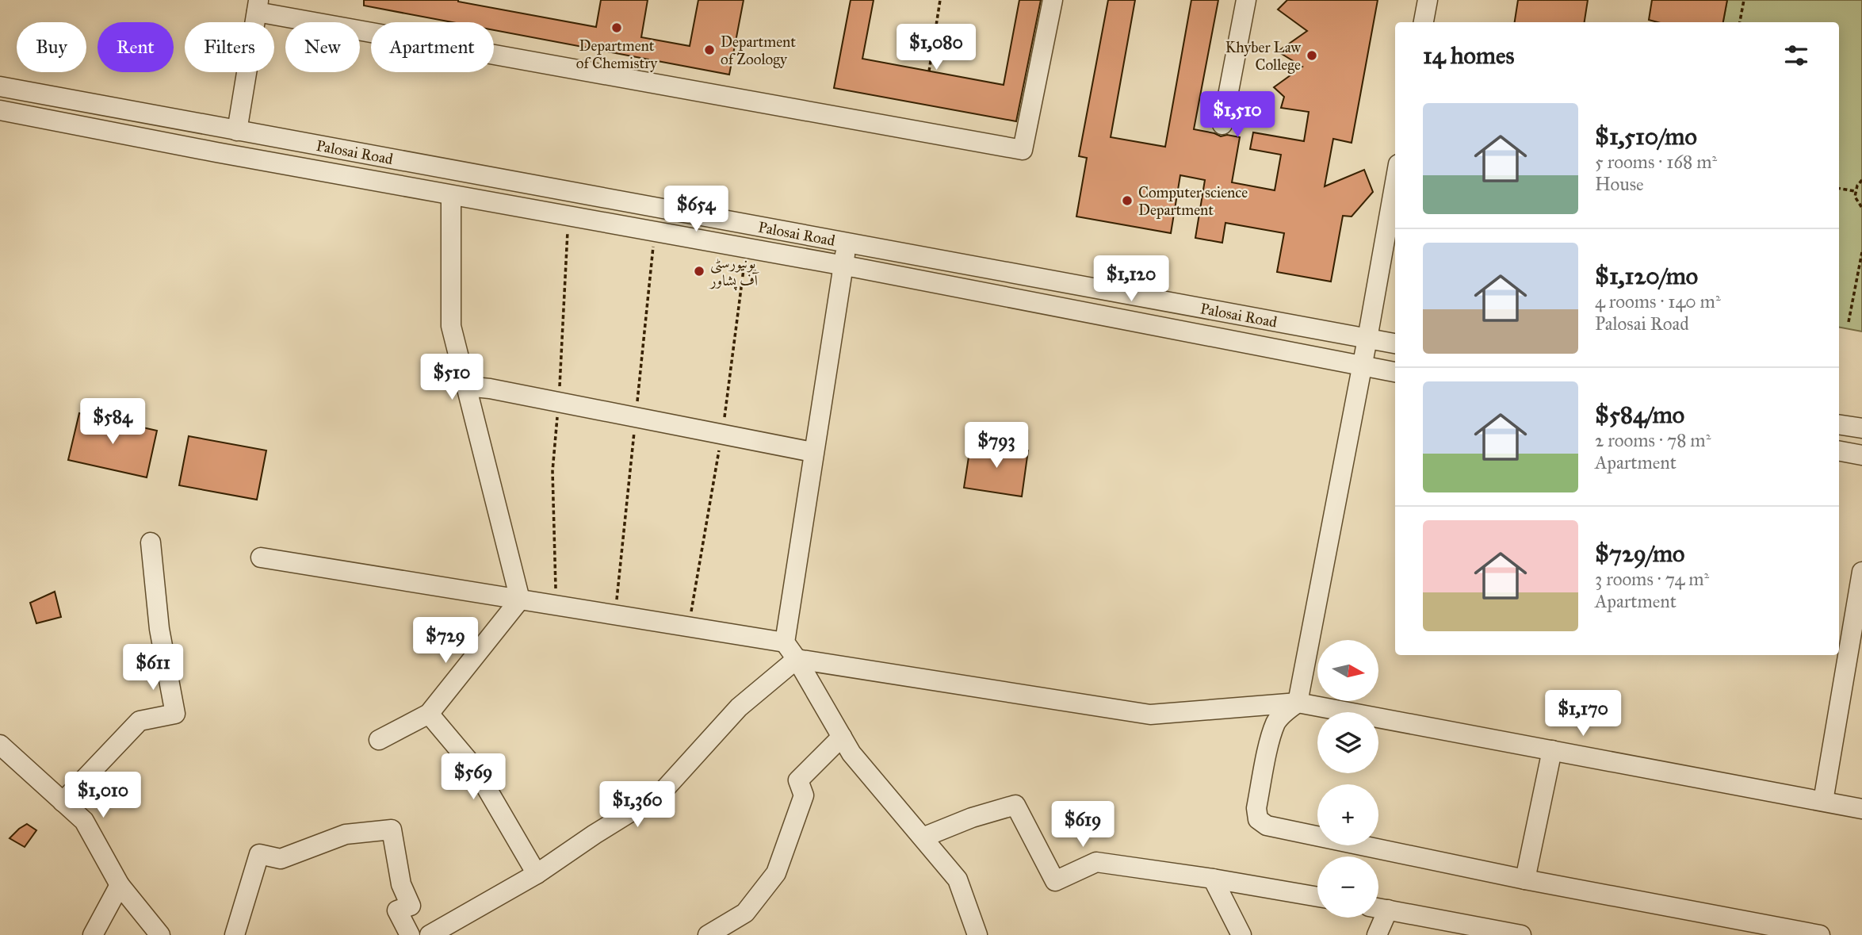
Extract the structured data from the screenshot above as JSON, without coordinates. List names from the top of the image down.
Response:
{
  "streets": {
    "street": ["Palosai Road"]
  },
  "places": [
    "Department of Chemistry",
    "Department of Zoology",
    "Khyber Law College",
    "Computer science Department",
    "یونیورسٹی آف پشاور"
  ],
  "north": "right",
  "page": {
    "chip": [
      "Buy",
      "Rent",
      "Filters",
      "New",
      "Apartment"
    ],
    "heading": "14 homes",
    "price": [
      "$1,080",
      "$1,510",
      "$654",
      "$1,120",
      "$510",
      "$584",
      "$793",
      "$729",
      "$611",
      "$1,170",
      "$569",
      "$1,010",
      "$1,360",
      "$619"
    ],
    "list": [
      {
        "name": "$1,510/mo",
        "note": "5 rooms · 168 m² · House"
      },
      {
        "name": "$1,120/mo",
        "note": "4 rooms · 140 m² · Palosai Road"
      },
      {
        "name": "$584/mo",
        "note": "2 rooms · 78 m² · Apartment"
      },
      {
        "name": "$729/mo",
        "note": "3 rooms · 74 m² · Apartment"
      }
    ],
    "map_buttons": ["+", "−"]
  }
}
